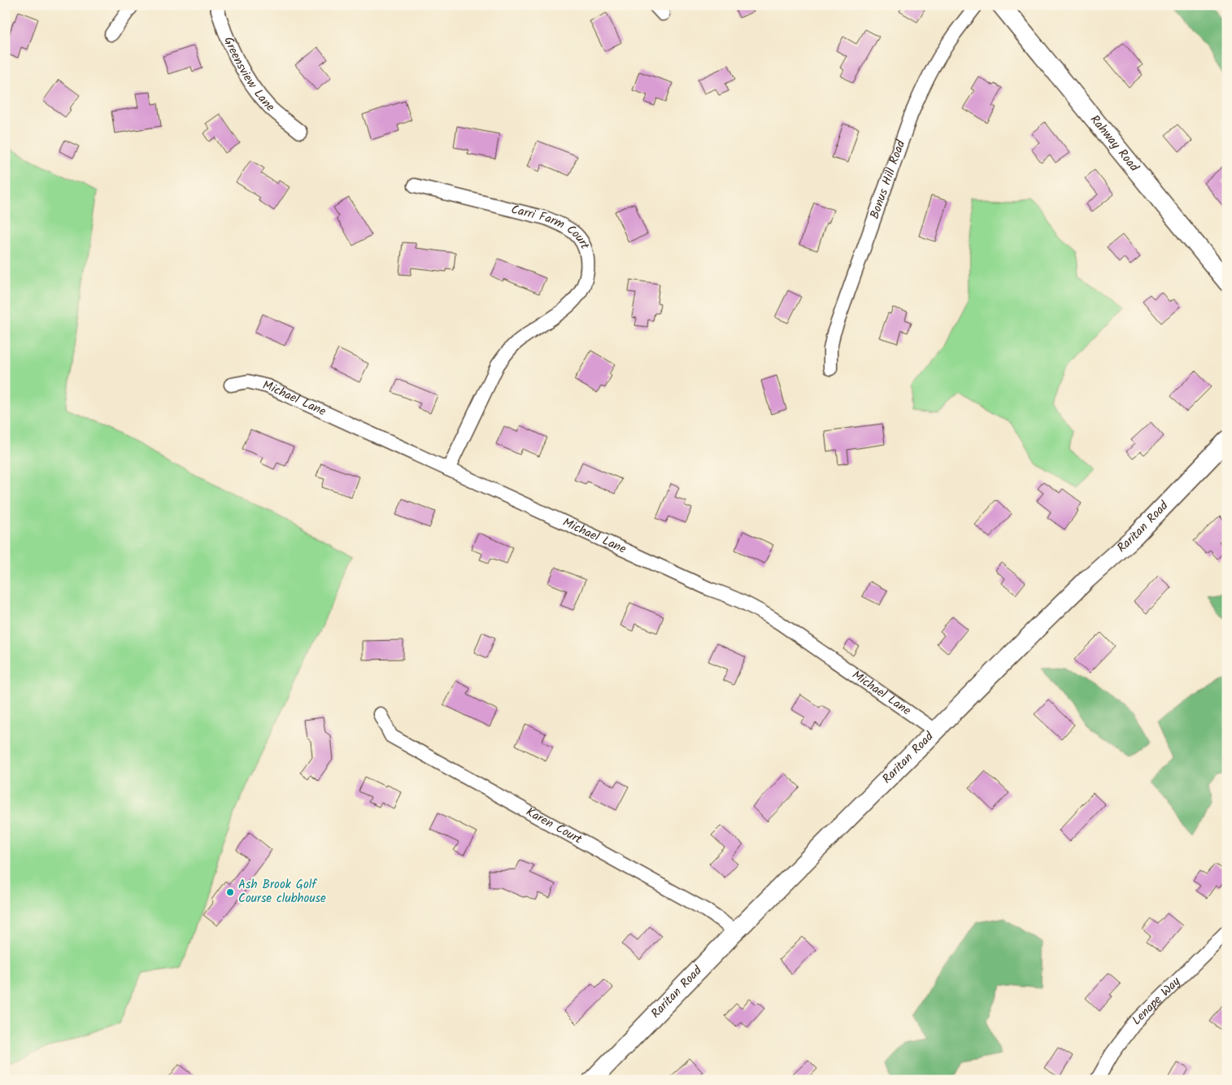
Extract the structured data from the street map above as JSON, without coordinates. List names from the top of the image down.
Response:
{
  "streets": {
    "street": [
      "Greensview Lane",
      "Rahway Road",
      "Bonus Hill Road",
      "Carri Farm Court",
      "Michael Lane",
      "Raritan Road",
      "Karen Court",
      "Lenape Way"
    ]
  },
  "crossings": [
    ["Carri Farm Court", "Michael Lane"],
    ["Michael Lane", "Raritan Road"],
    ["Raritan Road", "Karen Court"]
  ],
  "places": ["Ash Brook Golf Course clubhouse"]
}
